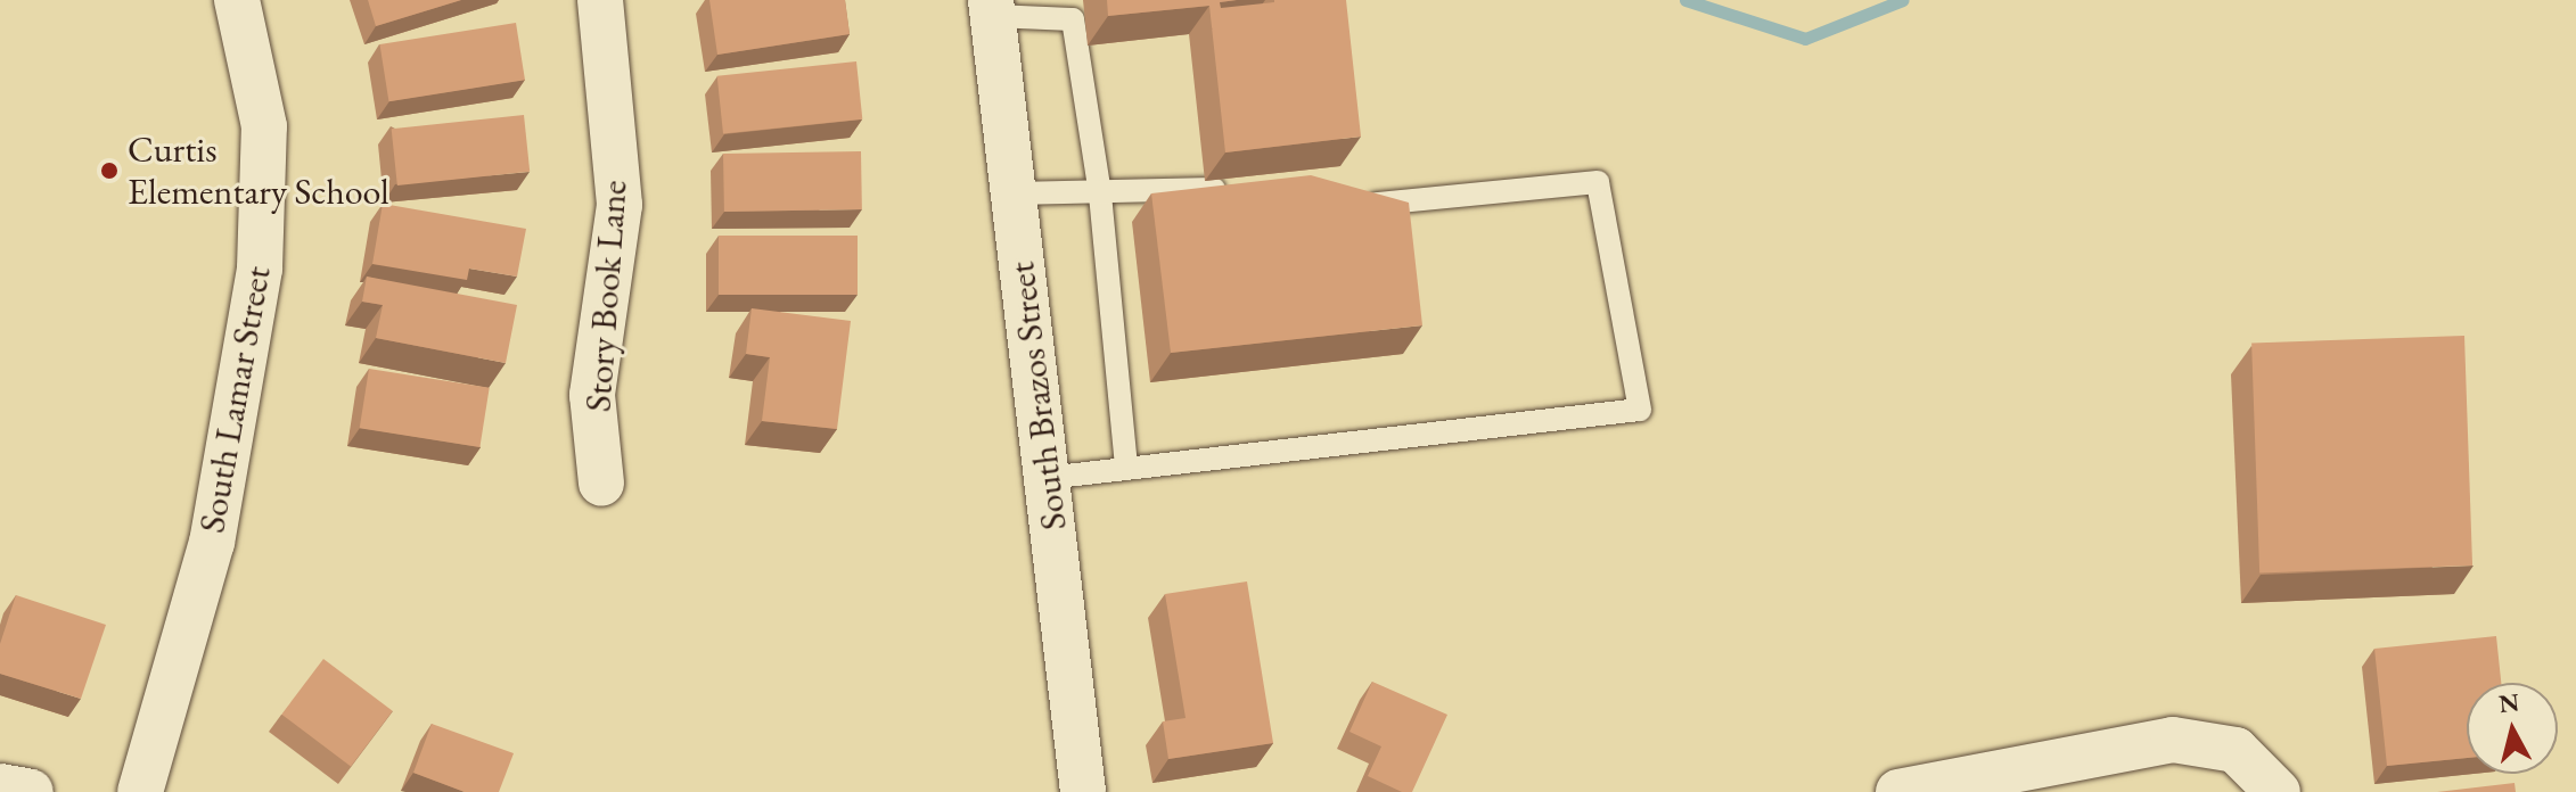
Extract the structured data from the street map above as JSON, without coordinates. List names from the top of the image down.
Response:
{
  "streets": {
    "street": ["Story Book Lane", "South Brazos Street", "South Lamar Street"]
  },
  "places": ["Curtis Elementary School"],
  "north": "top"
}
